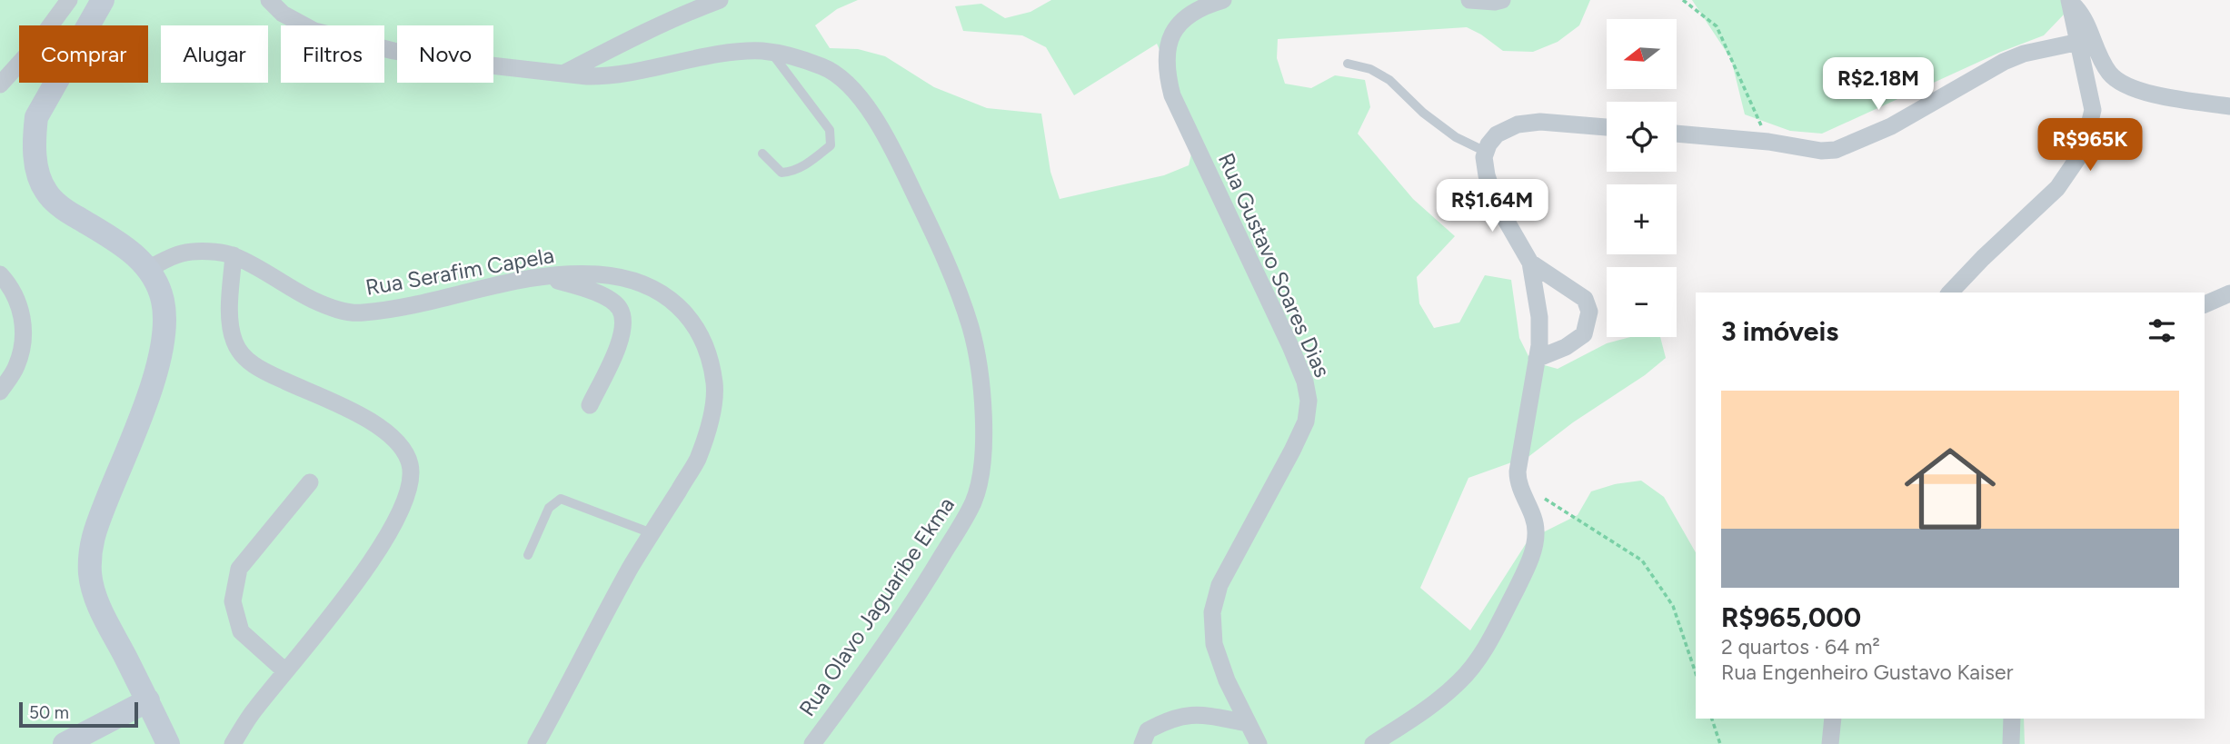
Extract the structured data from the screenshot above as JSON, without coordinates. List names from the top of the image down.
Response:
{
  "streets": {
    "street": ["Rua Gustavo Soares Dias", "Rua Serafim Capela", "Rua Olavo Jaguaribe Ekma"]
  },
  "scale_bar": "50 m",
  "north": "left",
  "page": {
    "map_buttons": ["+", "−"],
    "chip": [
      "Comprar",
      "Alugar",
      "Filtros",
      "Novo"
    ],
    "price": ["R$2.18M", "R$965K", "R$1.64M"],
    "heading": "3 imóveis",
    "list": [
      {
        "name": "R$965,000",
        "note": "2 quartos · 64 m² · Rua Engenheiro Gustavo Kaiser"
      }
    ],
    "scale": "50 m"
  }
}
